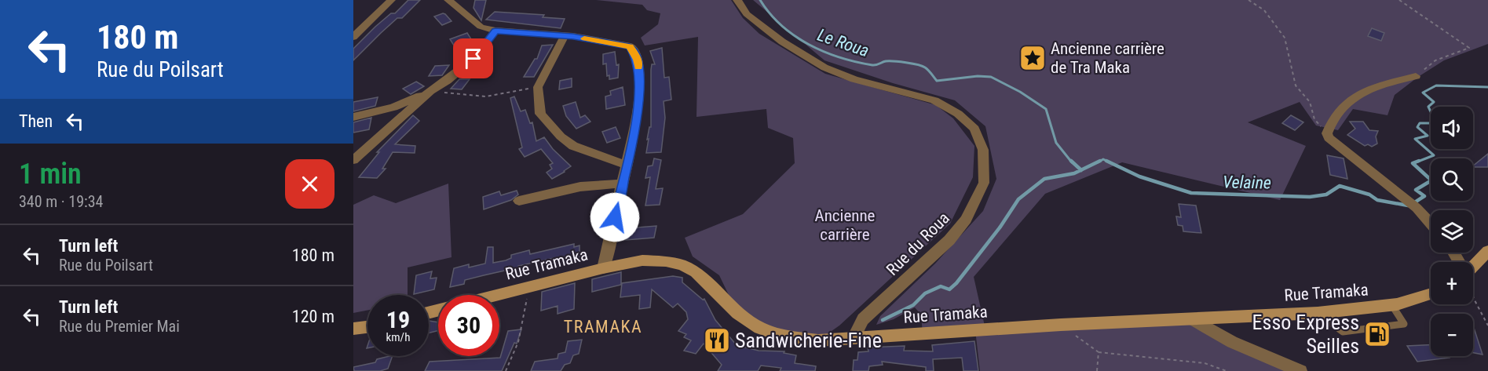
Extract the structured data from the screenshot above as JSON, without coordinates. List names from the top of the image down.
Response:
{
  "streets": {
    "main road": ["Rue Tramaka"],
    "street": ["Rue du Roua"]
  },
  "crossings": [
    ["Rue du Roua", "Rue Tramaka"]
  ],
  "districts": ["TRAMAKA"],
  "water": ["Le Roua", "Velaine"],
  "parks": ["Ancienne carrière"],
  "places": {
    "place": ["Ancienne carrière de Tra Maka"],
    "fuel station": ["Esso Express Seilles"],
    "restaurant": ["Sandwicherie-Fine"]
  },
  "page": {
    "turn": ["180 m", "Rue du Poilsart"],
    "then": "Then",
    "map_buttons": ["+", "−"],
    "heading": ["1 min", "340 m · 19:34"],
    "list": [
      {
        "name": "Turn left",
        "note": "Rue du Poilsart",
        "value": "180 m"
      },
      {
        "name": "Turn left",
        "note": "Rue du Premier Mai",
        "value": "120 m"
      }
    ],
    "speed": "19 km/h",
    "limit": "30"
  }
}
